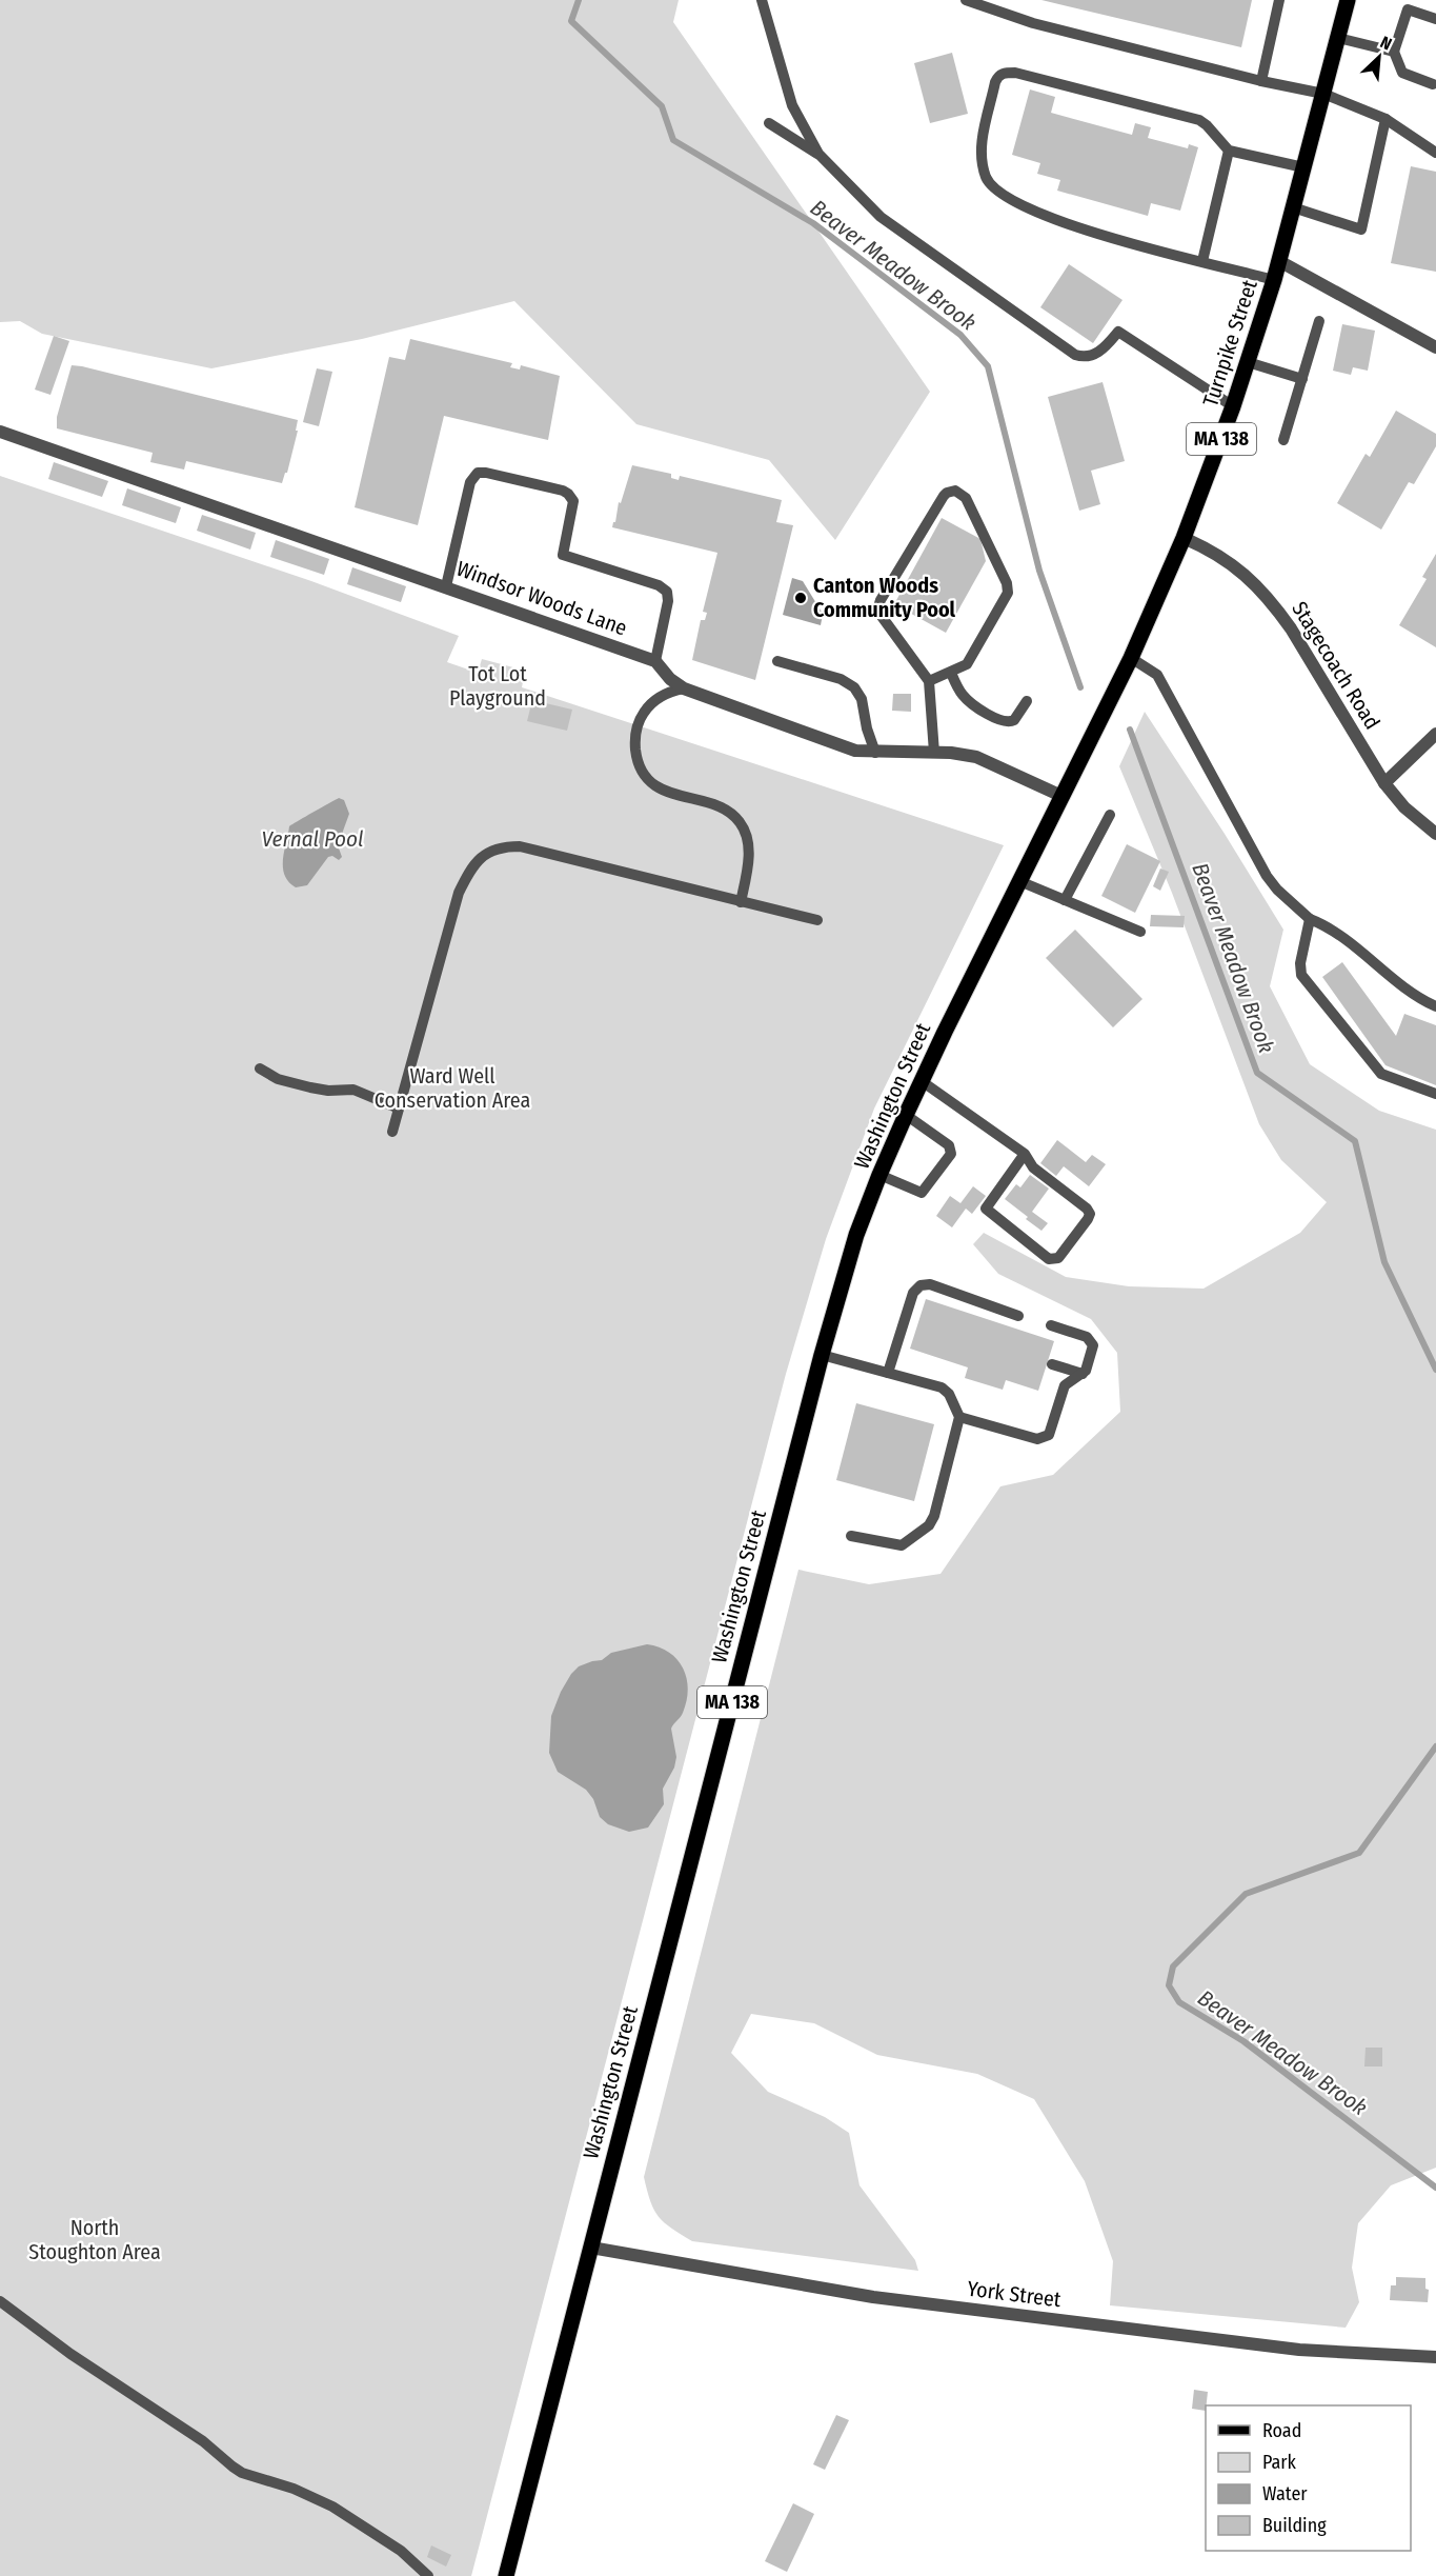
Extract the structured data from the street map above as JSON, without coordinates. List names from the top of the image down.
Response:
{
  "streets": {
    "main road": ["Turnpike Street", "MA 138", "Washington Street"],
    "street": ["Windsor Woods Lane", "Stagecoach Road", "York Street"]
  },
  "crossings": [
    ["Turnpike Street", "Windsor Woods Lane"],
    ["Turnpike Street", "Stagecoach Road"],
    ["Turnpike Street", "Washington Street"],
    ["Washington Street", "York Street"]
  ],
  "water": ["Beaver Meadow Brook", "Vernal Pool"],
  "parks": ["Tot Lot Playground", "Ward Well Conservation Area", "North Stoughton Area"],
  "places": ["Canton Woods Community Pool"],
  "legend": [
    "Road",
    "Park",
    "Water",
    "Building"
  ],
  "north": "top right"
}
